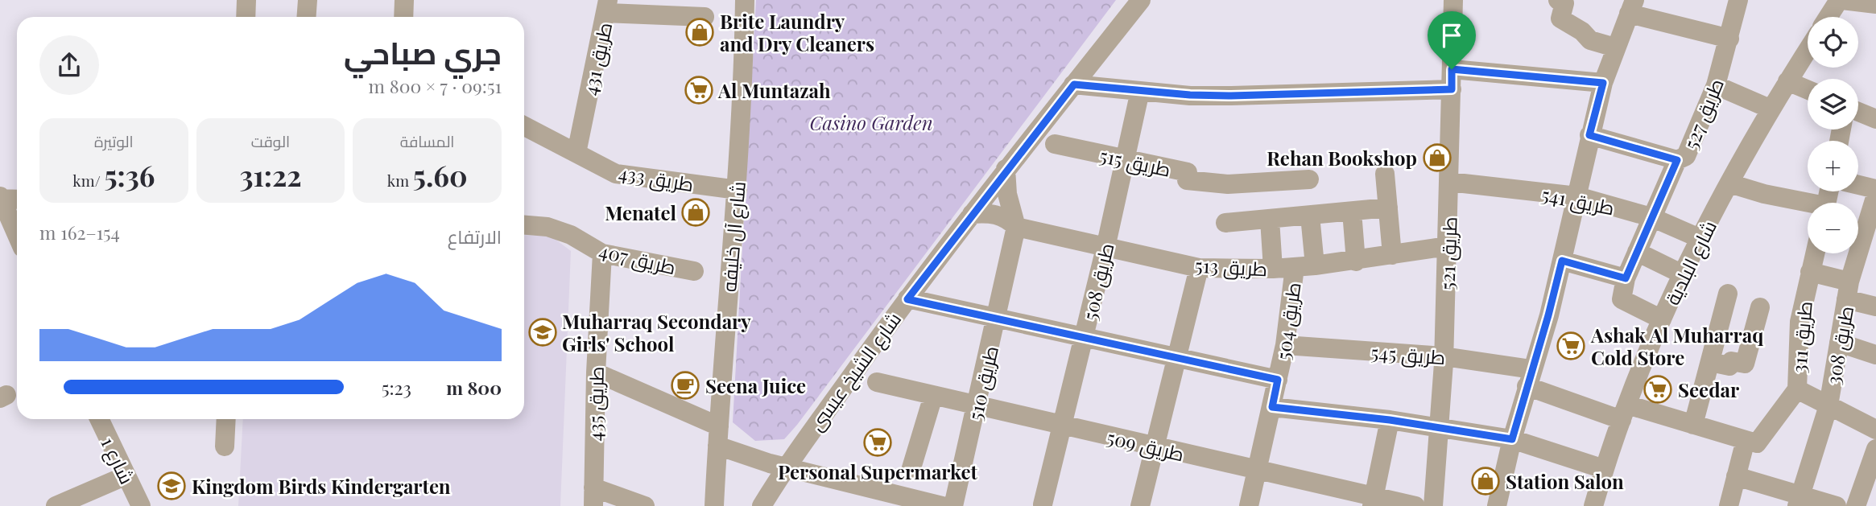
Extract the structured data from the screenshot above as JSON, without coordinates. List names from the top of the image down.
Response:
{
  "streets": {
    "street": [
      "طريق 431",
      "طريق 527",
      "طريق 515",
      "طريق 433",
      "طريق 541",
      "شارع آل خليفه",
      "طريق 521",
      "طريق 407",
      "شارع البلدية",
      "طريق 513",
      "طريق 508",
      "طريق 504",
      "طريق 311",
      "طريق 308",
      "طريق 545",
      "شارع الشيخ عيسى",
      "طريق 510",
      "طريق 435",
      "طريق 509",
      "شارع 1"
    ]
  },
  "crossings": [
    ["طريق 431", "طريق 433"],
    ["طريق 515", "طريق 508"],
    ["طريق 433", "شارع آل خليفه"],
    ["طريق 541", "طريق 521"],
    ["طريق 541", "شارع البلدية"],
    ["طريق 521", "طريق 513"],
    ["طريق 521", "طريق 545"],
    ["طريق 407", "طريق 435"],
    ["شارع البلدية", "طريق 545"],
    ["طريق 513", "طريق 508"],
    ["طريق 513", "طريق 504"],
    ["طريق 513", "شارع الشيخ عيسى"],
    ["طريق 513", "طريق 510"],
    ["طريق 508", "طريق 509"],
    ["طريق 504", "طريق 545"],
    ["طريق 504", "طريق 509"],
    ["طريق 311", "طريق 545"],
    ["طريق 510", "طريق 509"]
  ],
  "parks": ["Casino Garden"],
  "places": {
    "shop": [
      "Brite Laundry and Dry Cleaners",
      "Rehan Bookshop",
      "Menatel",
      "Station Salon"
    ],
    "supermarket": [
      "Al Muntazah",
      "Ashak Al Muharraq Cold Store",
      "Seedar",
      "Personal Supermarket"
    ],
    "school or university": ["Muharraq Secondary Girls' School", "Kingdom Birds Kindergarten"],
    "cafe": ["Seena Juice"]
  },
  "page": {
    "map_buttons": ["+", "−"],
    "heading": ["جري صباحي", "09:51 · 7 × 800 m"],
    "stats": [
      ["المسافة", "5.60 km"],
      ["الوقت", "31:22"],
      ["الوتيرة", "5:36 /km"]
    ],
    "chart": ["الارتفاع", "154–162 m"],
    "list": [
      {
        "name": "800 m",
        "note": "5:23"
      }
    ]
  }
}
